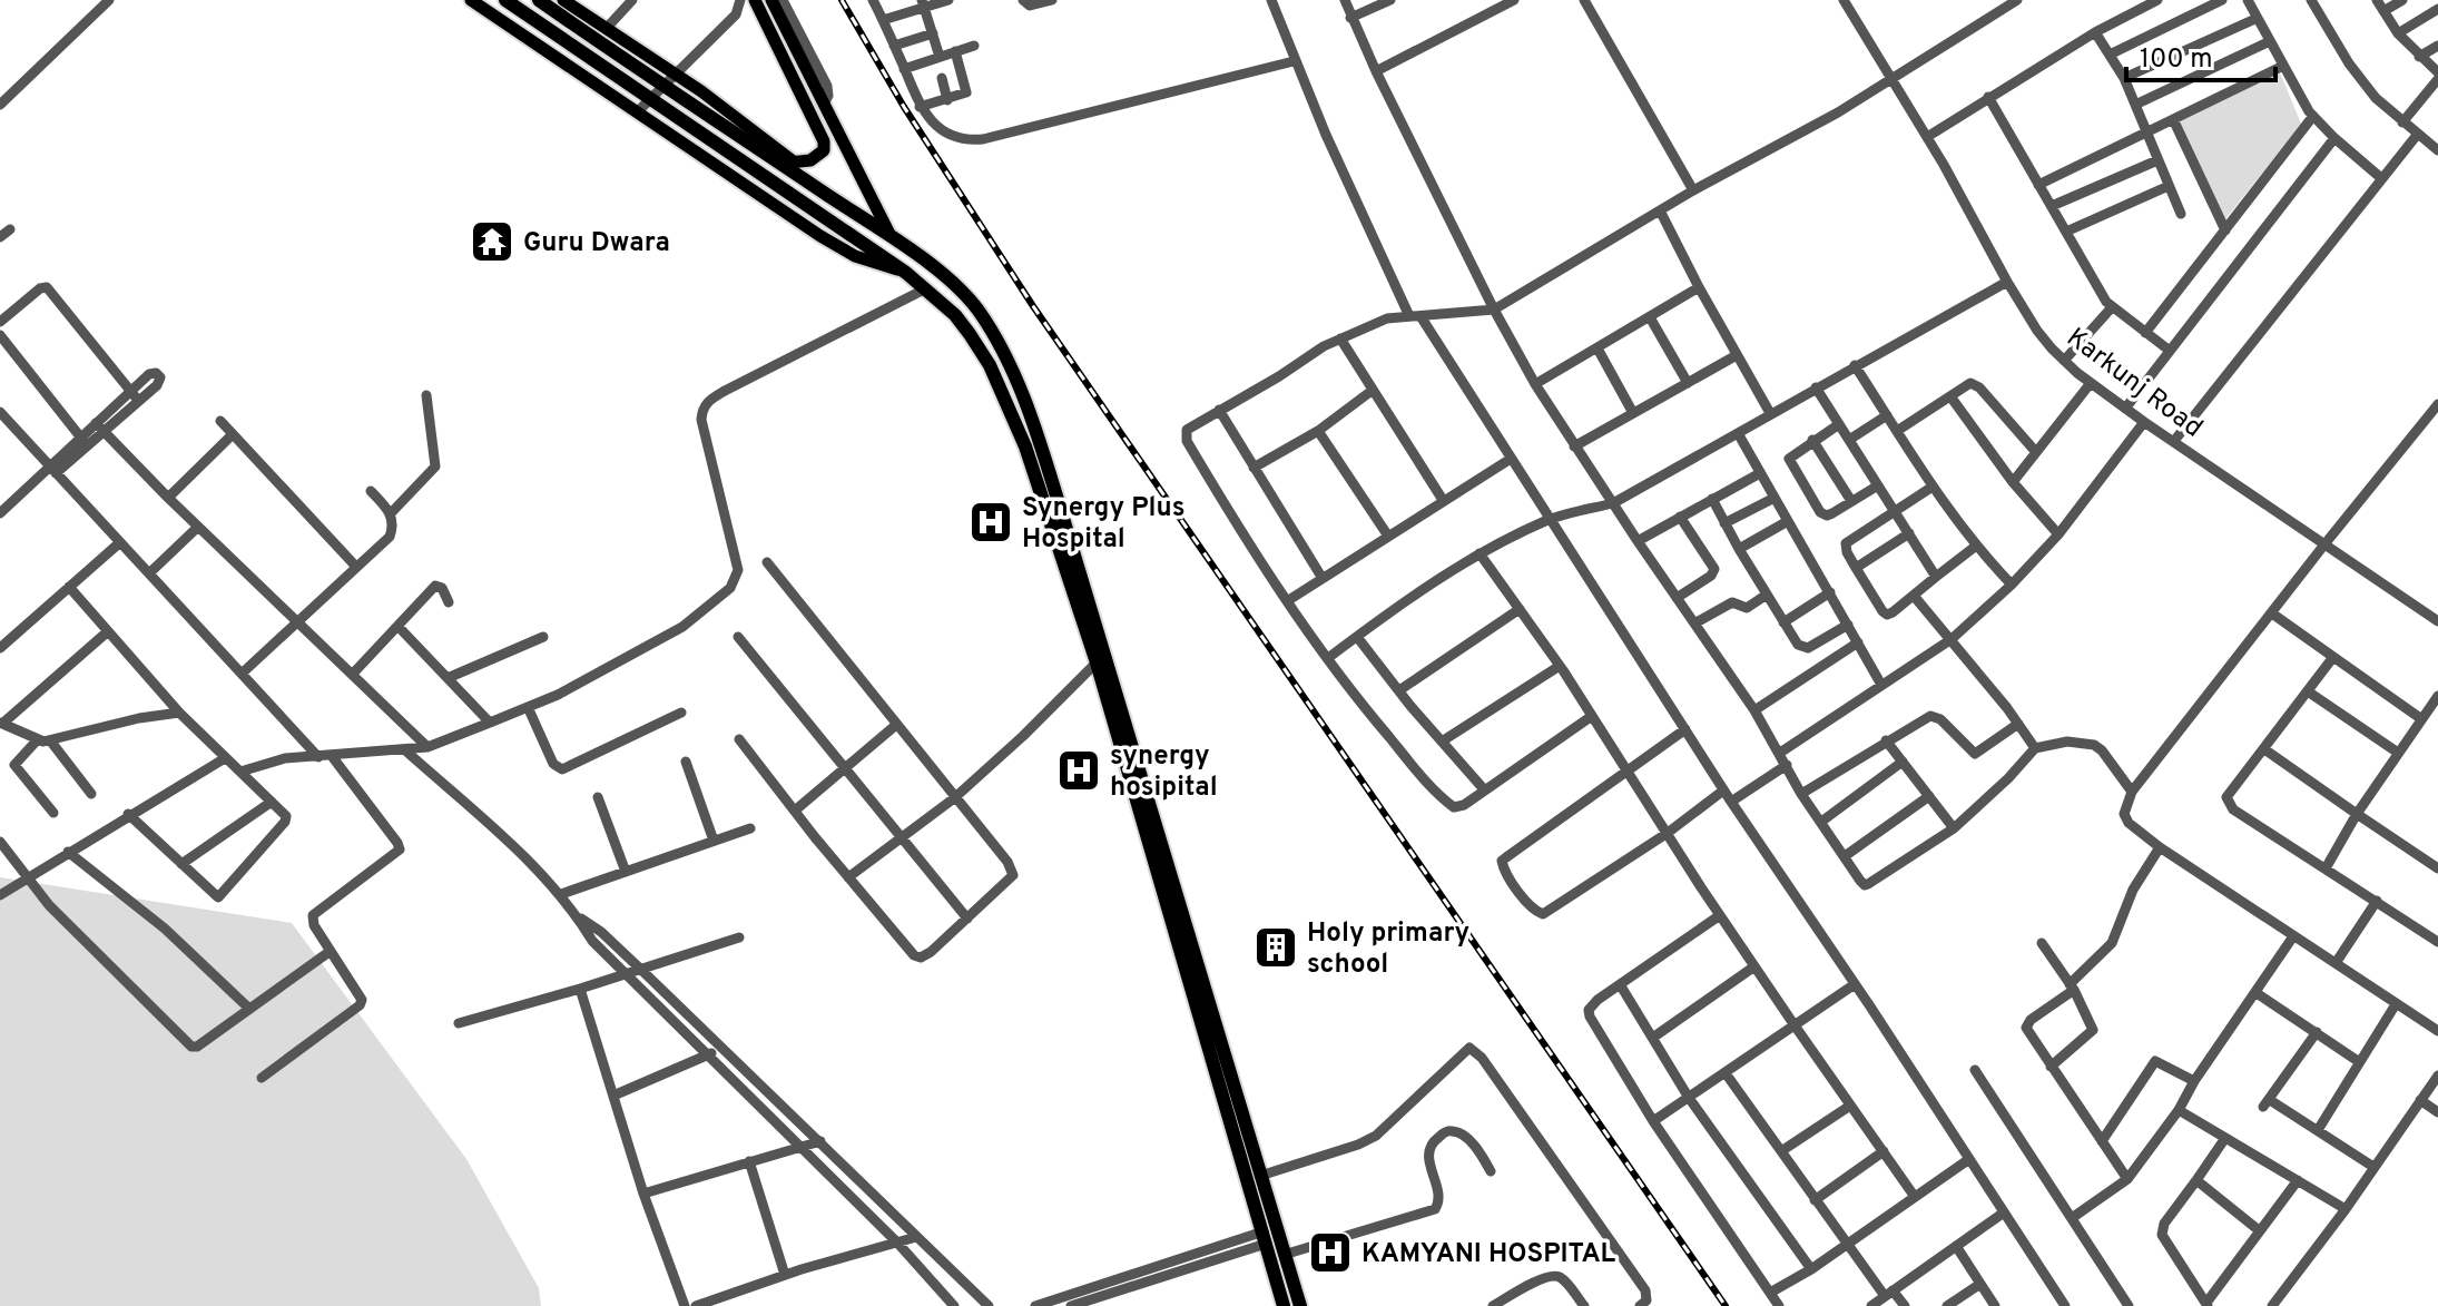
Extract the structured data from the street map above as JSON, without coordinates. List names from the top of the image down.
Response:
{
  "streets": {
    "street": ["Karkunj Road"]
  },
  "places": {
    "temple": ["Guru Dwara"],
    "hospital": ["Synergy Plus Hospital", "synergy hosipital", "KAMYANI HOSPITAL"],
    "building": ["Holy primary school"]
  },
  "scale_bar": "100 m"
}
